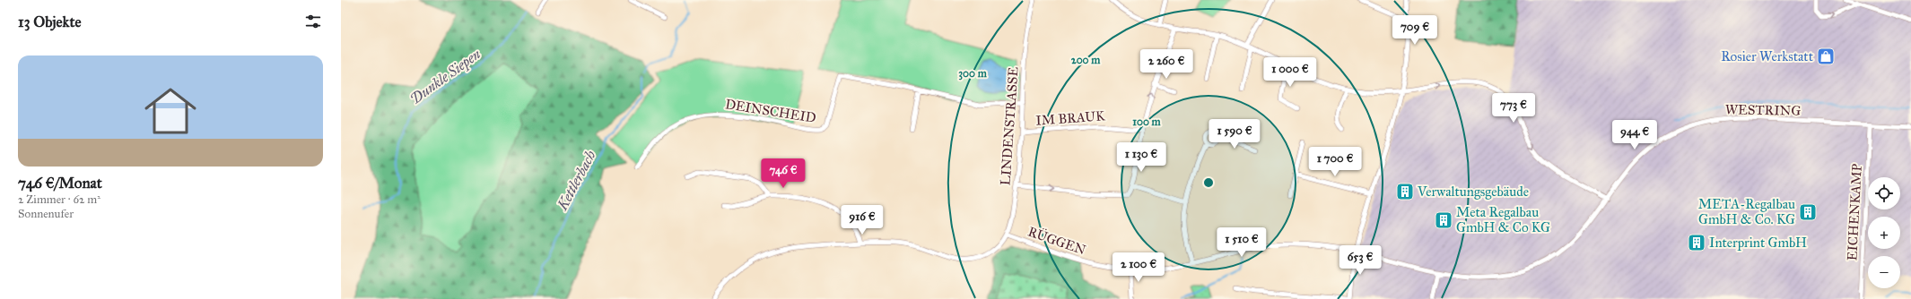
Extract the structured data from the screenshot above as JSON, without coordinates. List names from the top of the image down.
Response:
{
  "streets": {
    "street": [
      "WESTRING",
      "DEINSCHEID",
      "IM BRAUK",
      "LINDENSTRASSE",
      "EICHENKAMP",
      "RÜGGEN"
    ]
  },
  "crossings": [
    ["WESTRING", "EICHENKAMP"],
    ["WESTRING", "RÜGGEN"],
    ["IM BRAUK", "LINDENSTRASSE"],
    ["LINDENSTRASSE", "RÜGGEN"]
  ],
  "water": ["Dunkle Siepen", "Kettlerbach"],
  "places": {
    "shop": ["Rosier Werkstatt"],
    "building": [
      "Verwaltungsgebäude",
      "META-Regalbau GmbH & Co. KG",
      "Meta Regalbau GmbH & Co KG",
      "Interprint GmbH"
    ]
  },
  "page": {
    "heading": "13 Objekte",
    "price": [
      "709 €",
      "2 260 €",
      "1 000 €",
      "773 €",
      "1 590 €",
      "944 €",
      "1 130 €",
      "1 700 €",
      "746 €",
      "916 €",
      "1 510 €",
      "653 €",
      "2 100 €"
    ],
    "list": [
      {
        "name": "746 €/Monat",
        "note": "2 Zimmer · 62 m² · Sonnenufer"
      }
    ],
    "map_buttons": ["+", "−"]
  },
  "rings": ["200 m", "300 m", "100 m"]
}
